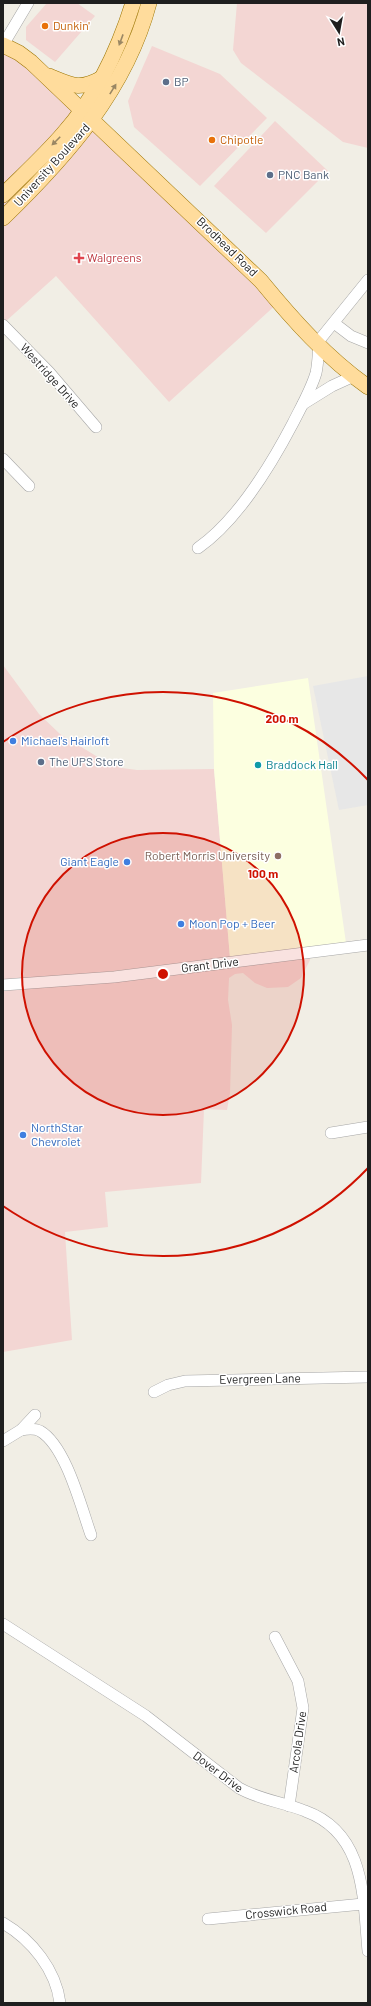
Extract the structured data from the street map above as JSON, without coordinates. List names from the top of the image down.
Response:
{
  "streets": {
    "main road": ["University Boulevard", "Brodhead Road"],
    "street": [
      "Westridge Drive",
      "Grant Drive",
      "Evergreen Lane",
      "Arcola Drive",
      "Dover Drive",
      "Crosswick Road"
    ]
  },
  "crossings": [
    ["University Boulevard", "Brodhead Road"],
    ["Arcola Drive", "Dover Drive"],
    ["Dover Drive", "Crosswick Road"]
  ],
  "places": {
    "other": [
      "Dunkin'",
      "BP",
      "Chipotle",
      "PNC Bank",
      "Michael's Hairloft",
      "The UPS Store",
      "Braddock Hall",
      "Robert Morris University",
      "Giant Eagle",
      "Moon Pop + Beer",
      "NorthStar Chevrolet"
    ],
    "health": ["Walgreens"]
  },
  "north": "bottom",
  "rings": ["200 m", "100 m"]
}
